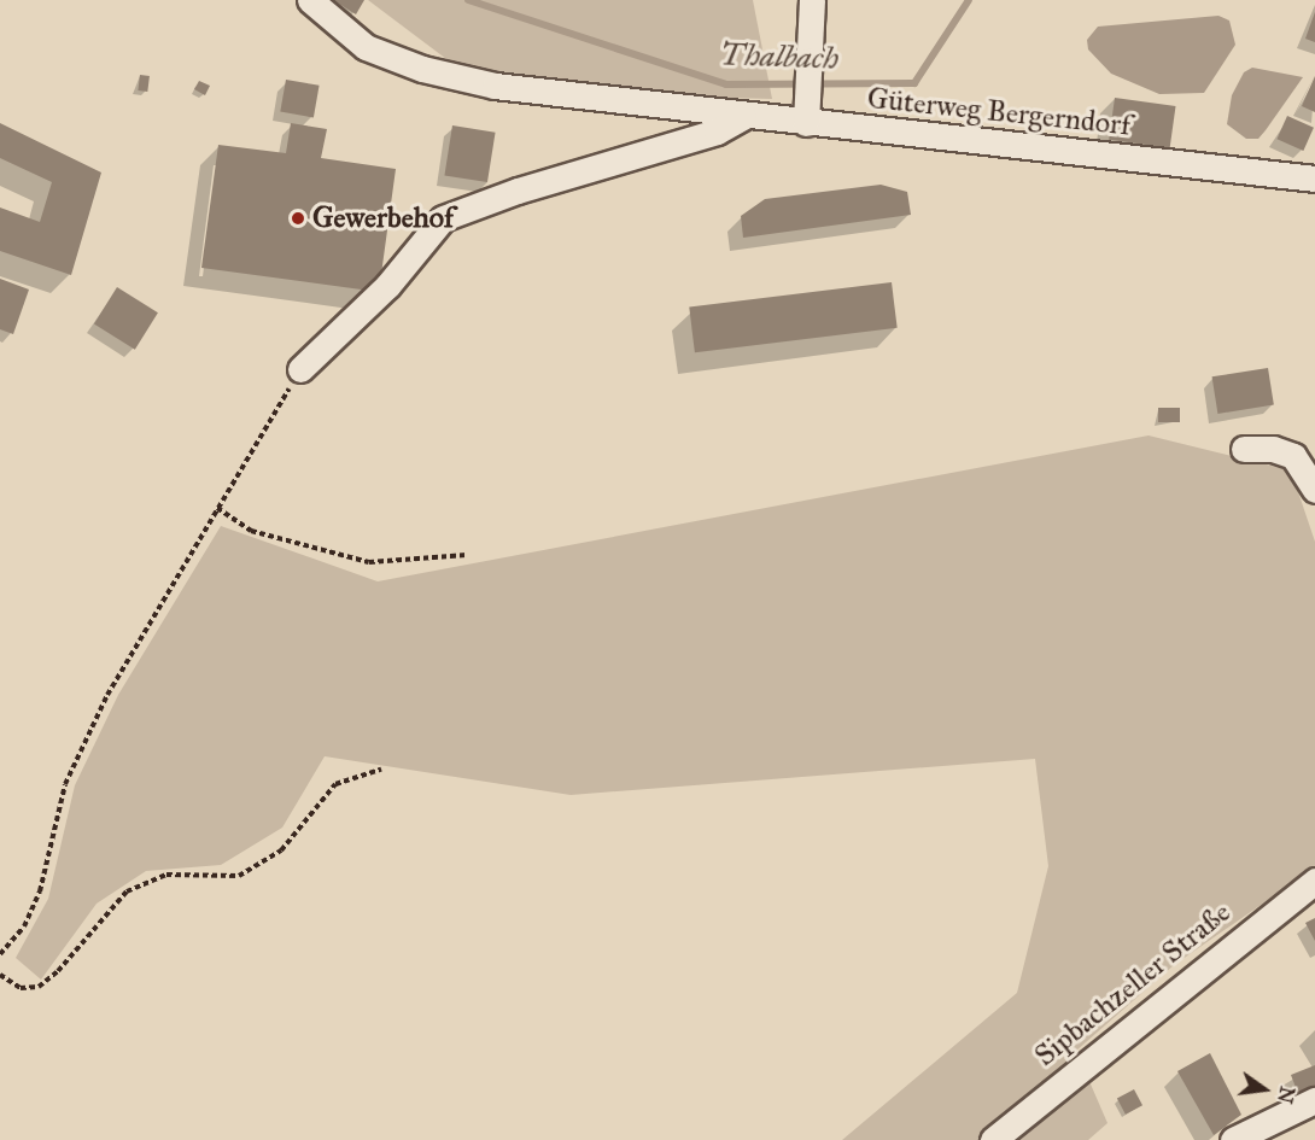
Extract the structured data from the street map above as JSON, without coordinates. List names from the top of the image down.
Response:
{
  "streets": {
    "street": ["Güterweg Bergerndorf", "Sipbachzeller Straße"]
  },
  "water": ["Thalbach"],
  "places": ["Gewerbehof"],
  "north": "right"
}
